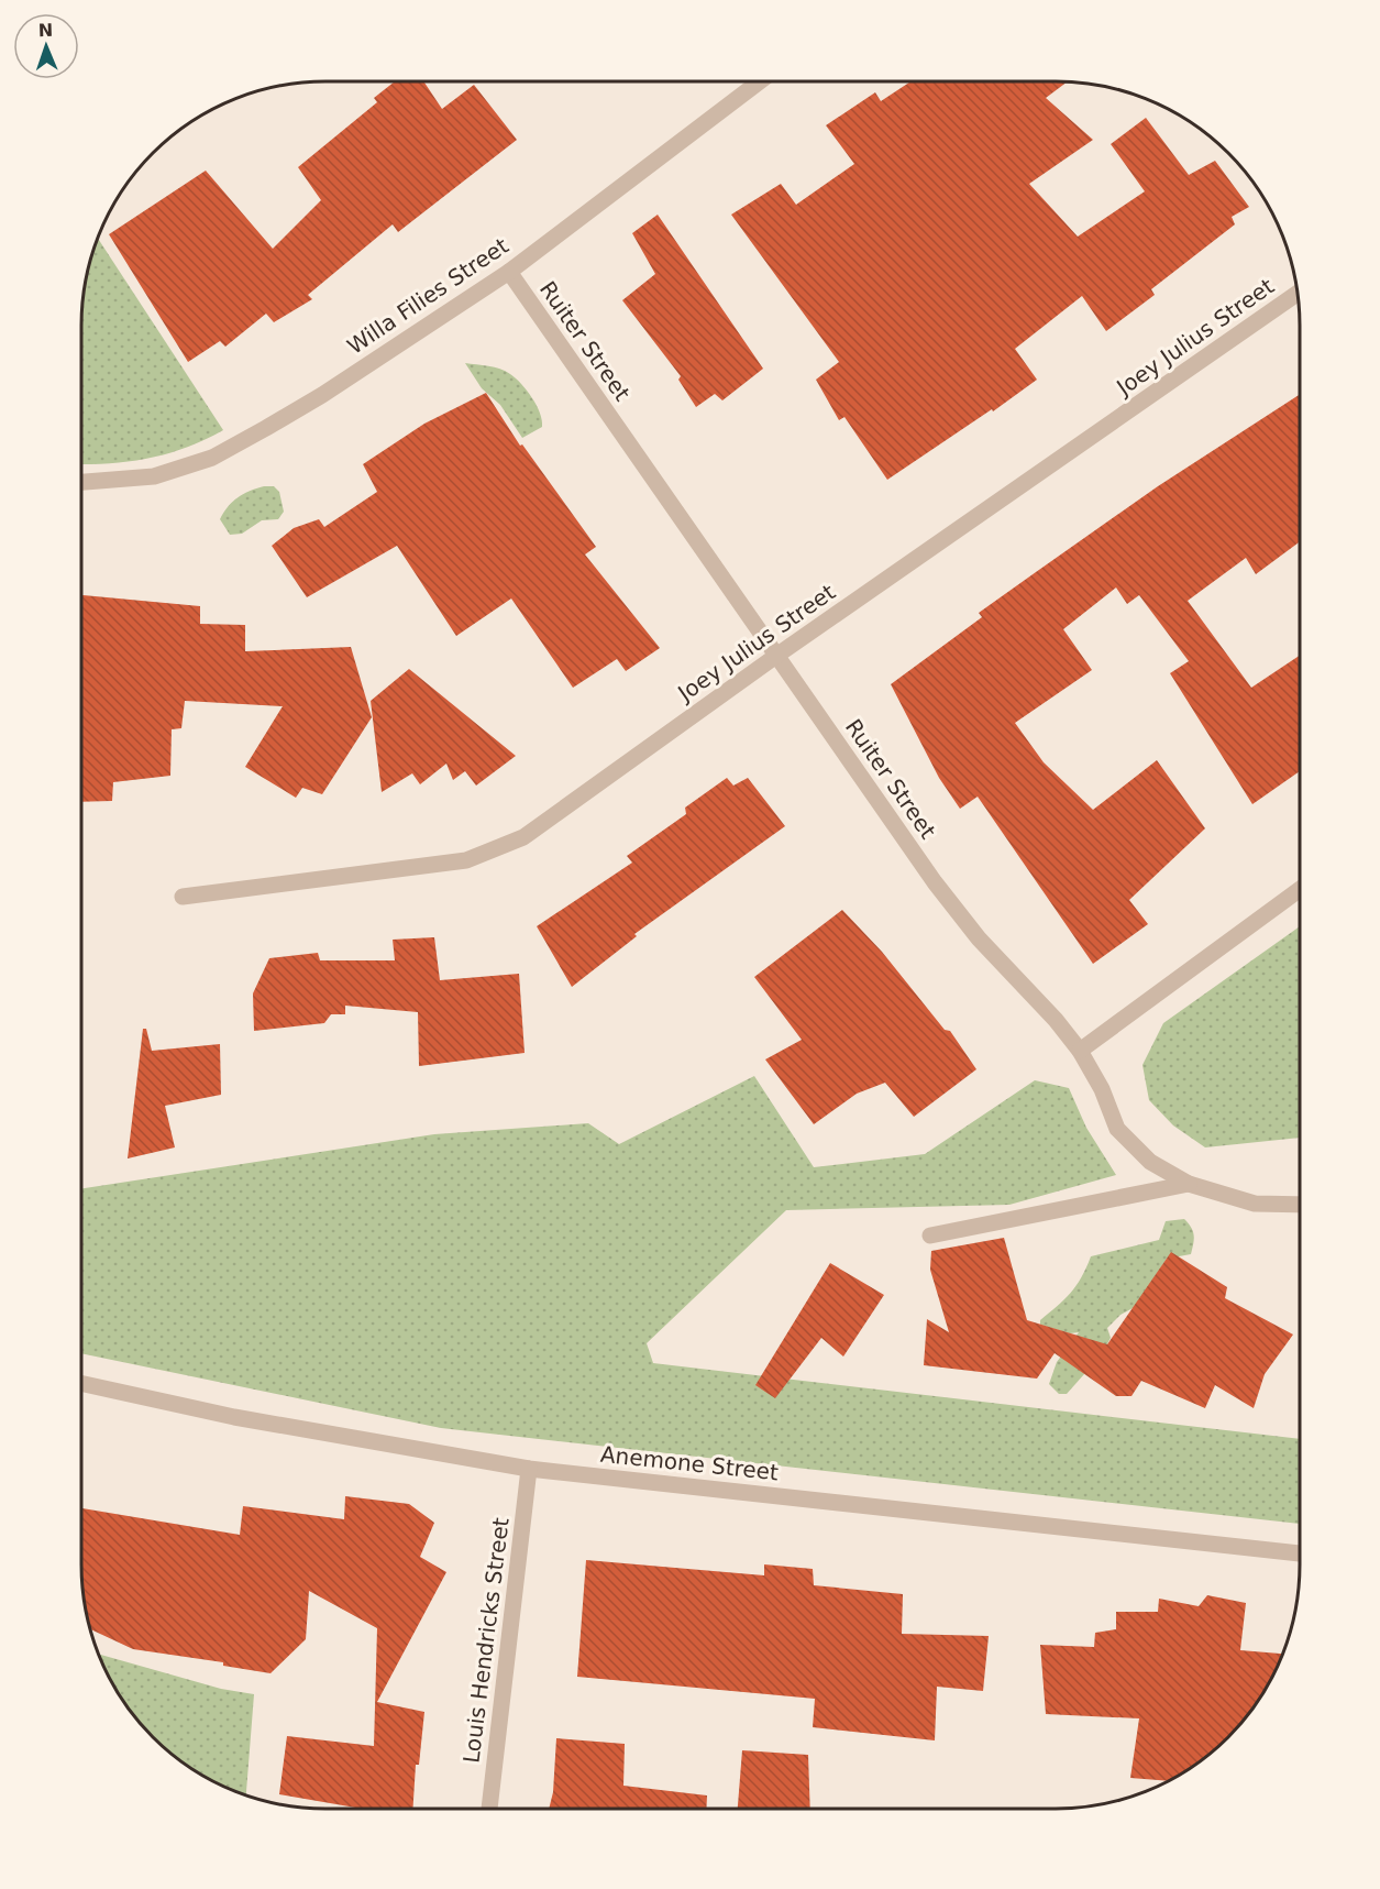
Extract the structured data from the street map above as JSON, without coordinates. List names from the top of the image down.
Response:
{
  "streets": {
    "street": [
      "Willa Filies Street",
      "Joey Julius Street",
      "Ruiter Street",
      "Anemone Street",
      "Louis Hendricks Street"
    ]
  },
  "crossings": [
    ["Willa Filies Street", "Ruiter Street"],
    ["Joey Julius Street", "Ruiter Street"],
    ["Anemone Street", "Louis Hendricks Street"]
  ],
  "north": "top"
}
